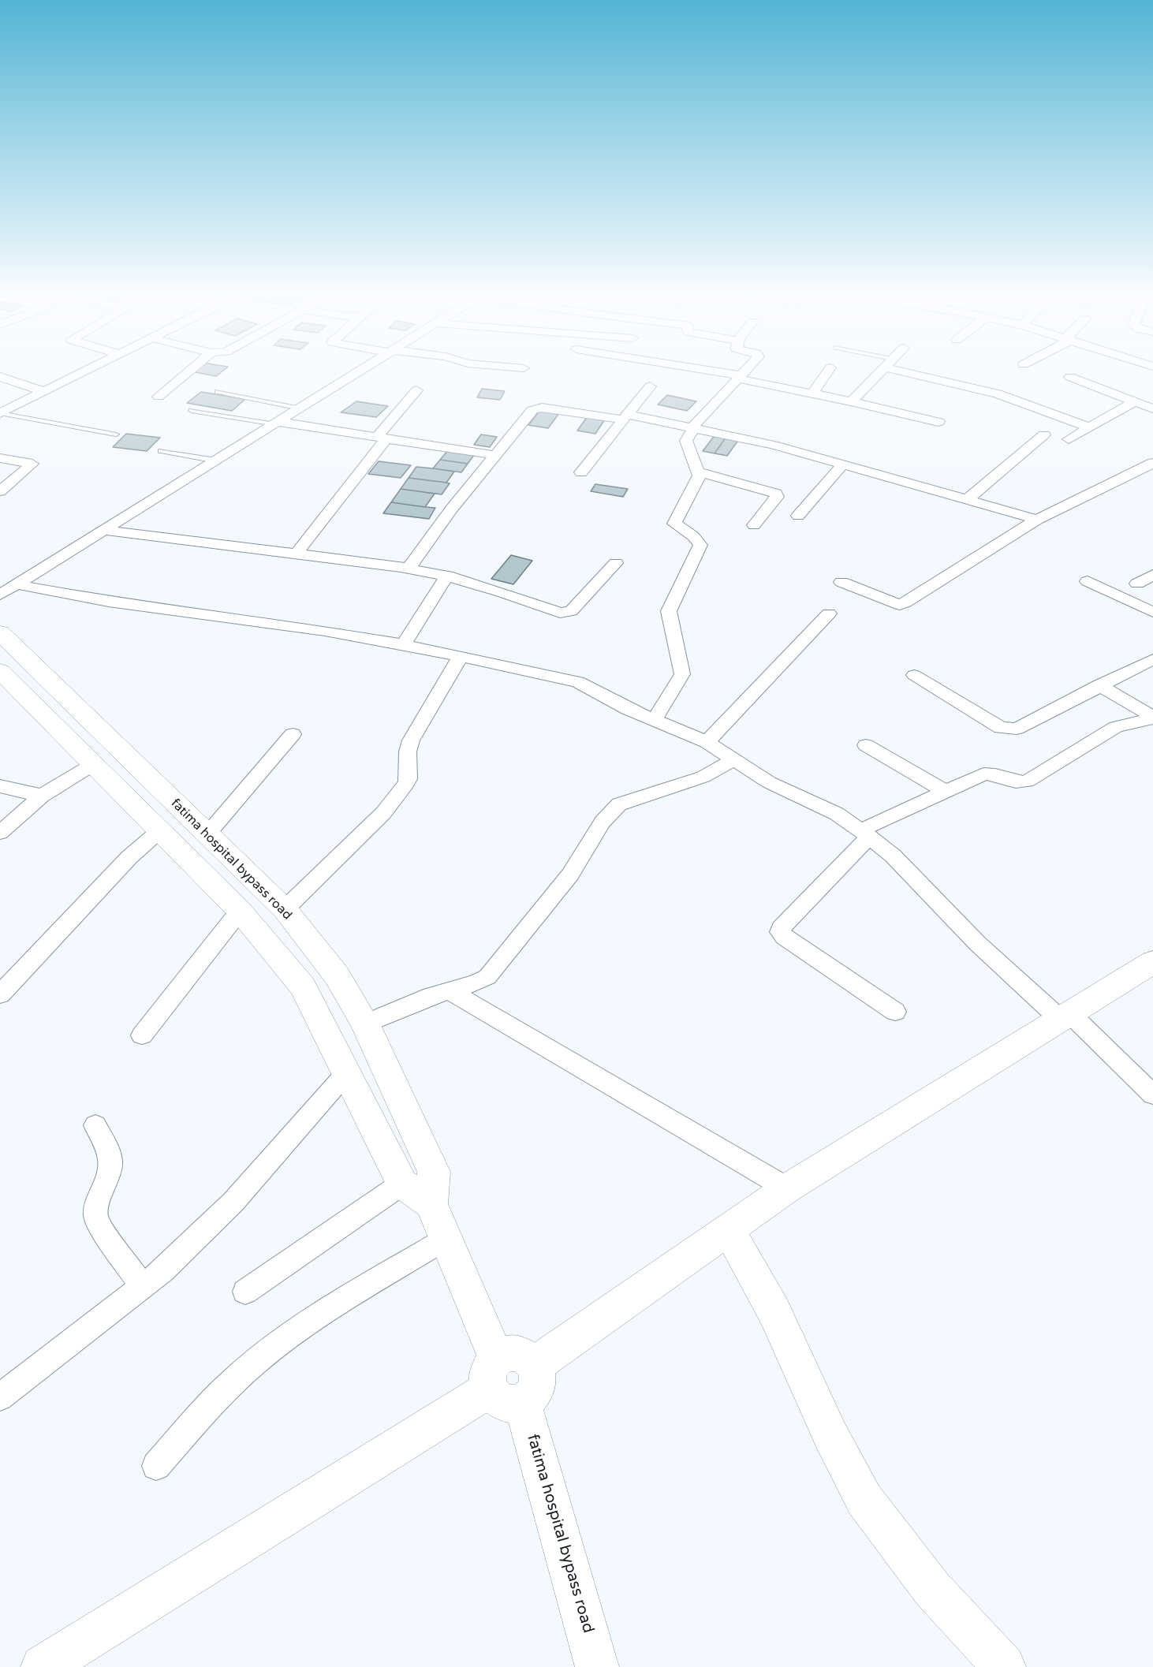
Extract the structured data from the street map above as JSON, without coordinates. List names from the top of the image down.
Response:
{
  "streets": {
    "main road": ["fatima hospital bypass road"]
  }
}
